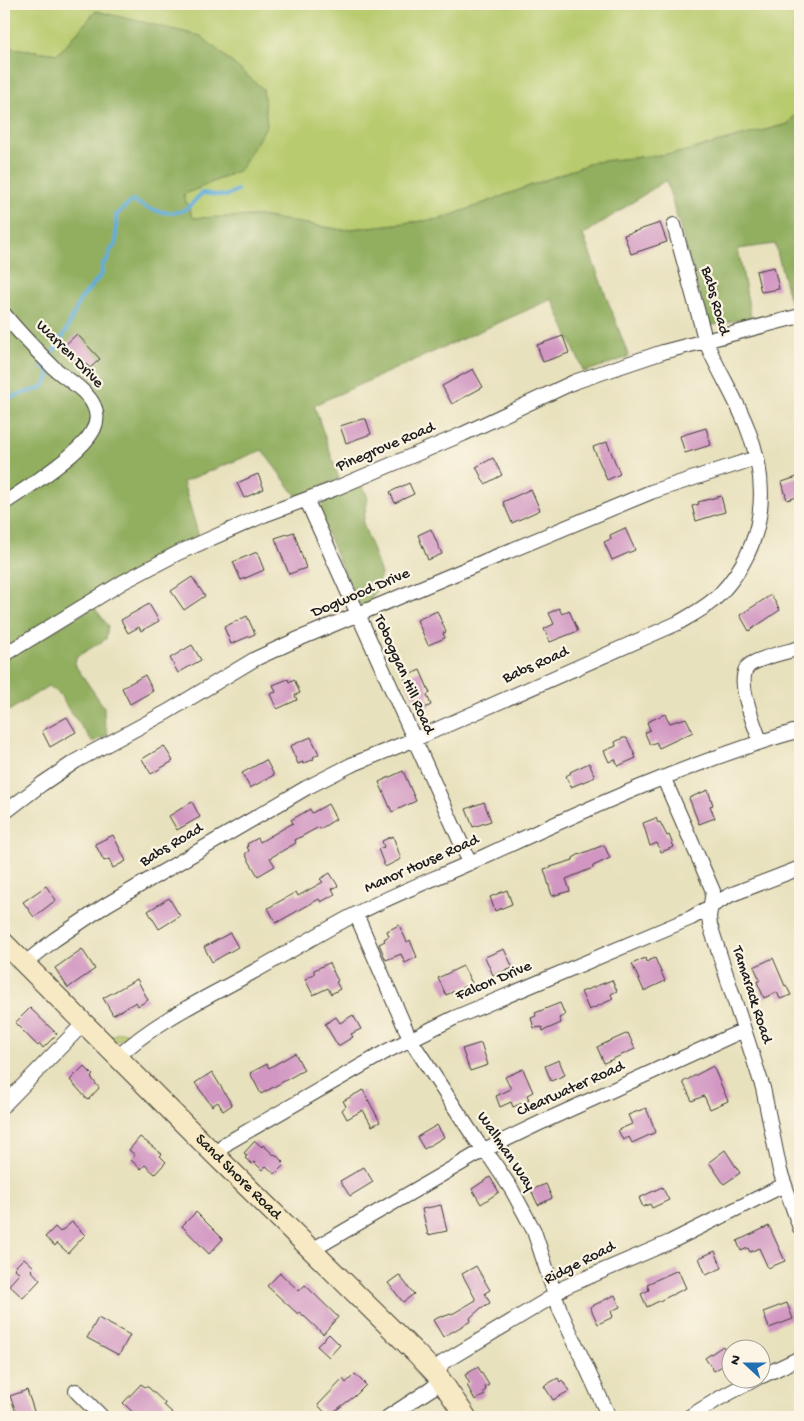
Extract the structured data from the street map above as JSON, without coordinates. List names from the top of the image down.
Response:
{
  "streets": {
    "street": [
      "Babs Road",
      "Warren Drive",
      "Pinegrove Road",
      "Dogwood Drive",
      "Toboggan Hill Road",
      "Manor House Road",
      "Falcon Drive",
      "Tamarack Road",
      "Clearwater Road",
      "Wallman Way",
      "Sand Shore Road",
      "Ridge Road"
    ]
  },
  "crossings": [
    ["Babs Road", "Pinegrove Road"],
    ["Babs Road", "Dogwood Drive"],
    ["Babs Road", "Toboggan Hill Road"],
    ["Babs Road", "Sand Shore Road"],
    ["Pinegrove Road", "Toboggan Hill Road"],
    ["Dogwood Drive", "Toboggan Hill Road"],
    ["Toboggan Hill Road", "Manor House Road"],
    ["Manor House Road", "Tamarack Road"],
    ["Manor House Road", "Wallman Way"],
    ["Manor House Road", "Sand Shore Road"],
    ["Falcon Drive", "Tamarack Road"],
    ["Falcon Drive", "Wallman Way"],
    ["Falcon Drive", "Sand Shore Road"],
    ["Tamarack Road", "Clearwater Road"],
    ["Tamarack Road", "Ridge Road"],
    ["Clearwater Road", "Wallman Way"],
    ["Clearwater Road", "Sand Shore Road"],
    ["Wallman Way", "Ridge Road"],
    ["Sand Shore Road", "Ridge Road"]
  ],
  "north": "left"
}
